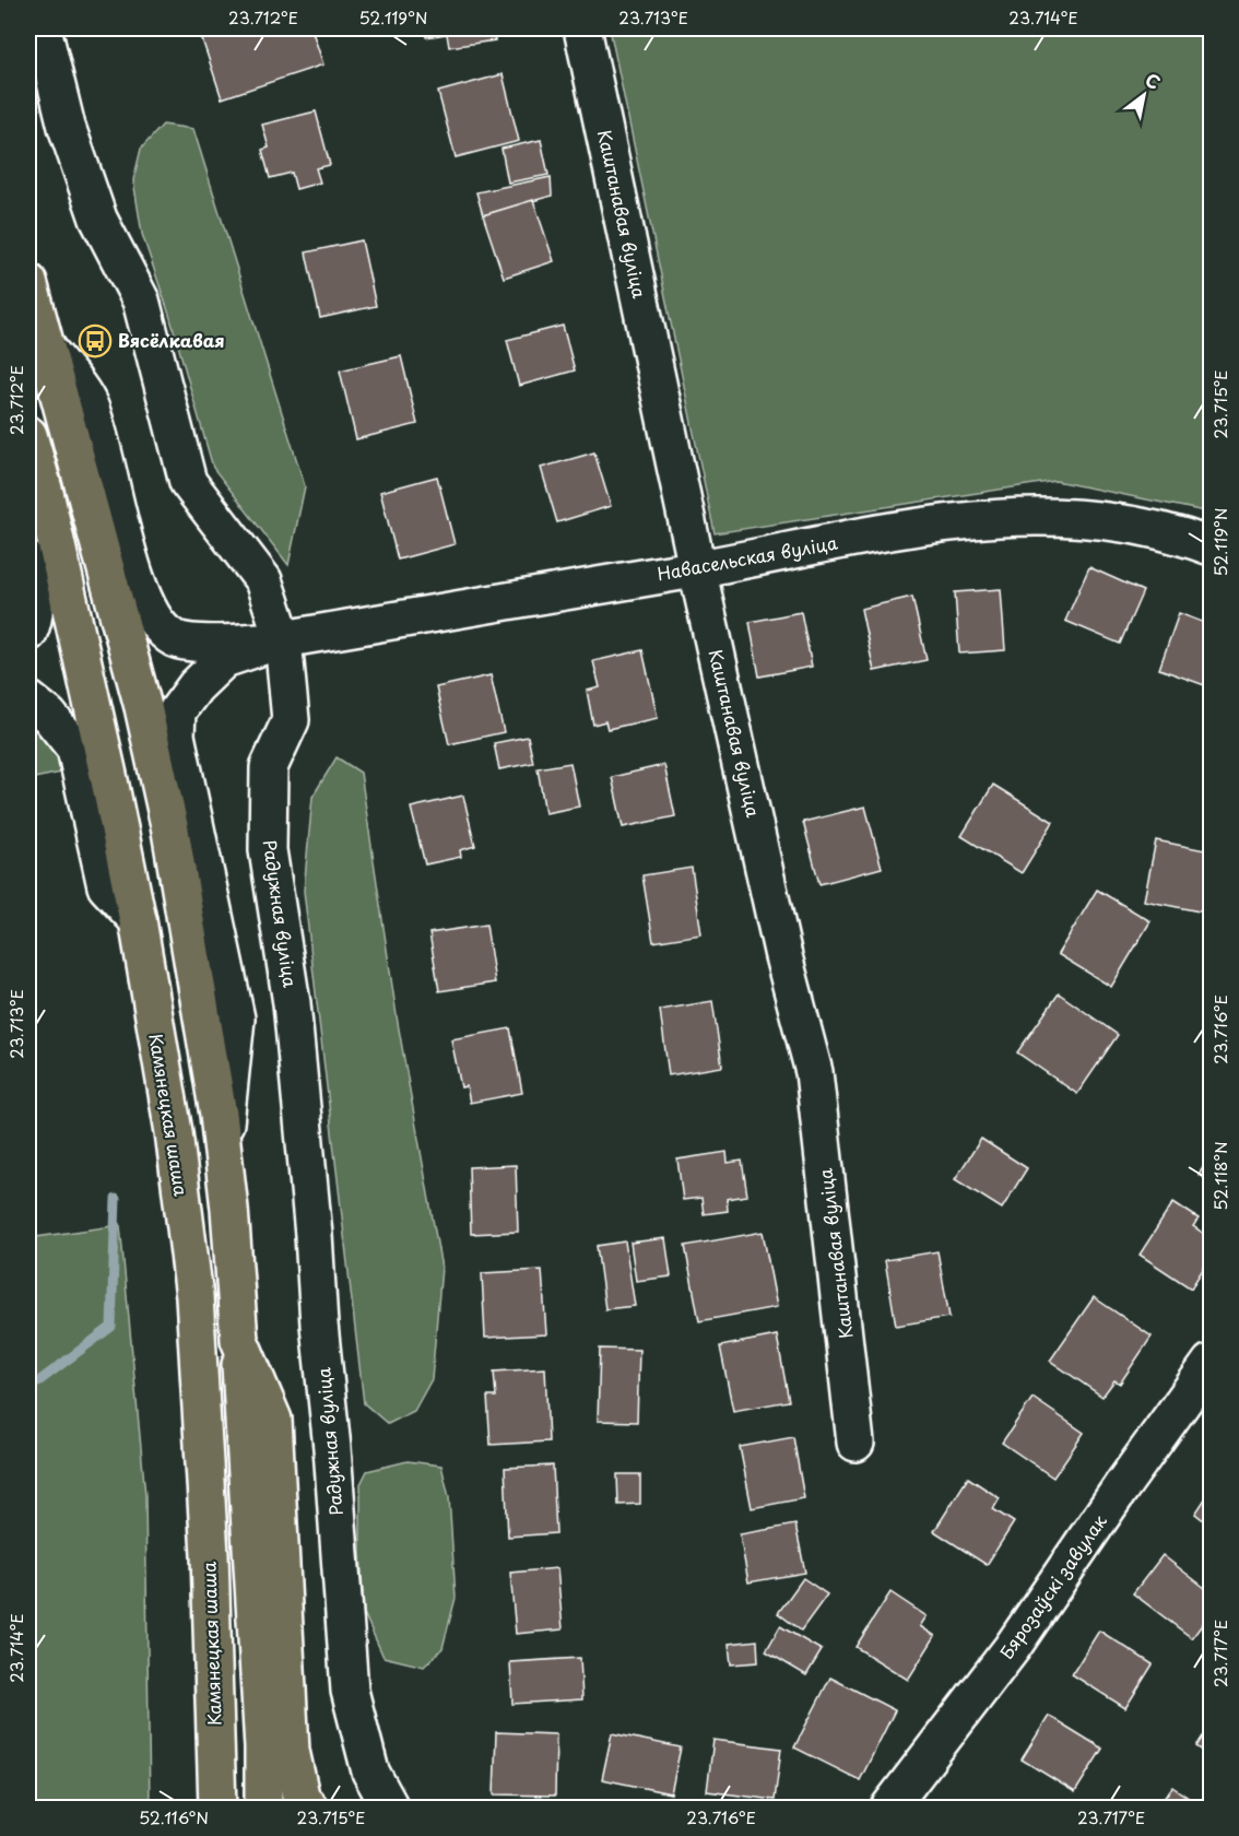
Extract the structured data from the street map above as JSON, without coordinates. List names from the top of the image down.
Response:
{
  "streets": {
    "main road": ["Камянецкая шаша"],
    "street": [
      "Каштанавая вуліца",
      "Навасельская вуліца",
      "Радужная вуліца",
      "Бярозаўскі завулак"
    ]
  },
  "crossings": [
    ["Каштанавая вуліца", "Навасельская вуліца"],
    ["Навасельская вуліца", "Радужная вуліца"]
  ],
  "places": {
    "bus stop": ["Вясёлкавая"]
  },
  "north": "top right",
  "coordinates": [
    "23.712°E",
    "52.119°N",
    "23.713°E",
    "23.714°E",
    "23.715°E",
    "23.716°E",
    "52.118°N",
    "23.717°E",
    "52.116°N"
  ]
}
